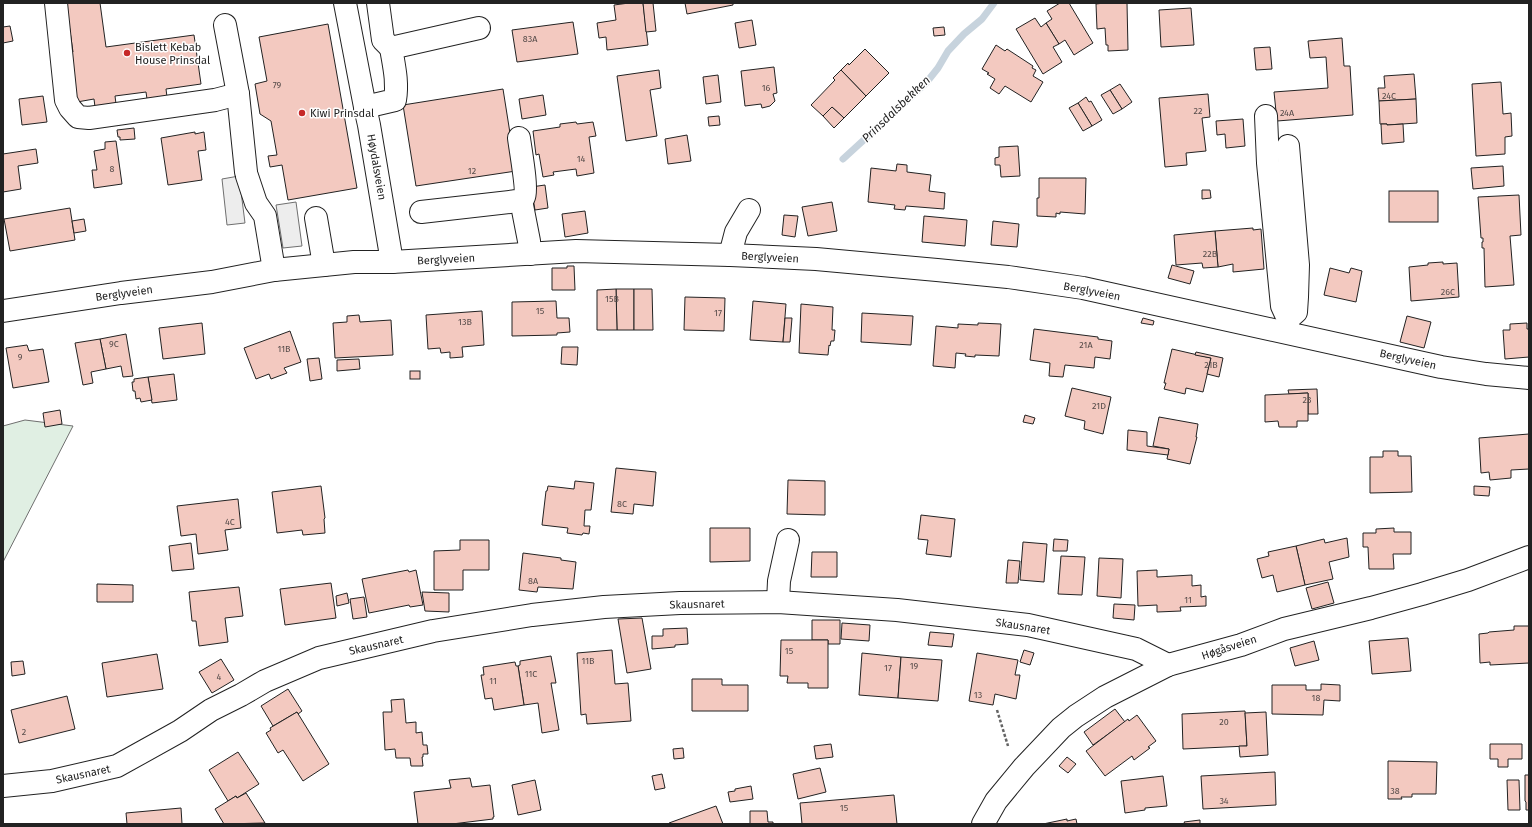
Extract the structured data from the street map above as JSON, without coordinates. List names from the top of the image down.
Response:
{
  "streets": {
    "street": [
      "Høydalsveien",
      "Berglyveien",
      "Skausnaret",
      "Høgåsveien"
    ]
  },
  "crossings": [
    ["Høydalsveien", "Berglyveien"],
    ["Skausnaret", "Høgåsveien"]
  ],
  "water": ["Prinsdalsbekken"],
  "places": ["Bislett Kebab House Prinsdal", "Kiwi Prinsdal"],
  "house_numbers": [
    "83A",
    "79",
    "16",
    "24C",
    "22",
    "24A",
    "14",
    "8",
    "12",
    "22B",
    "26C",
    "15B",
    "15",
    "17",
    "13B",
    "9C",
    "21A",
    "11B",
    "9",
    "21B",
    "23",
    "21D",
    "8C",
    "4C",
    "8A",
    "11",
    "15",
    "11B",
    "19",
    "17",
    "11C",
    "4",
    "11",
    "13",
    "18",
    "20",
    "2",
    "38",
    "34",
    "15"
  ]
}
